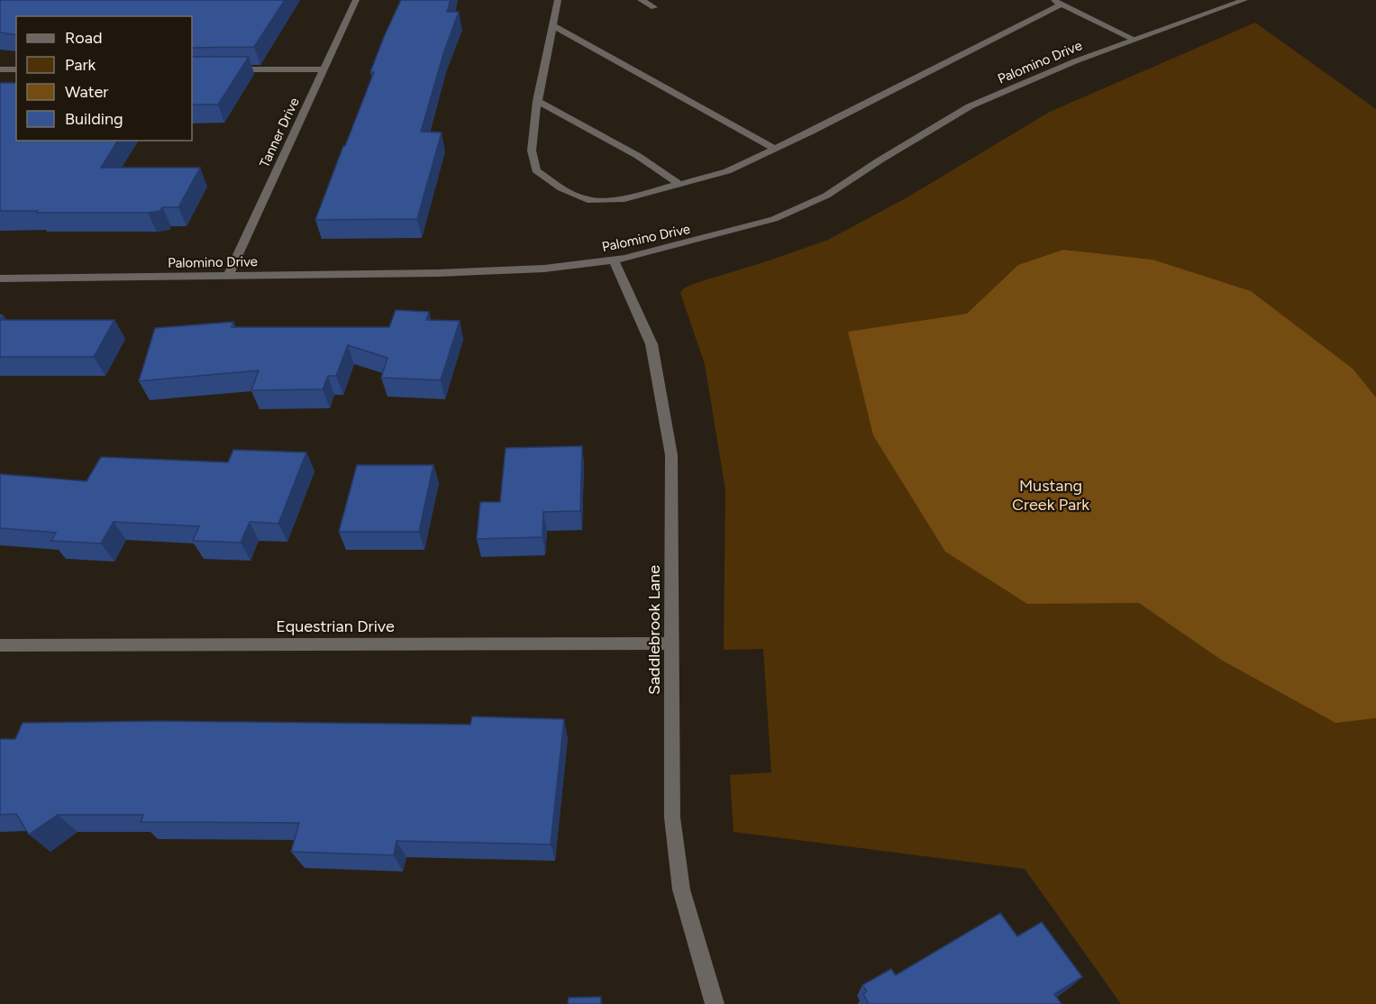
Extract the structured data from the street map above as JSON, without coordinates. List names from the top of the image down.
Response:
{
  "streets": {
    "street": [
      "Palomino Drive",
      "Tanner Drive",
      "Equestrian Drive",
      "Saddlebrook Lane"
    ]
  },
  "crossings": [
    ["Palomino Drive", "Tanner Drive"],
    ["Palomino Drive", "Saddlebrook Lane"],
    ["Equestrian Drive", "Saddlebrook Lane"]
  ],
  "parks": ["Mustang Creek Park"],
  "legend": [
    "Road",
    "Park",
    "Water",
    "Building"
  ]
}
